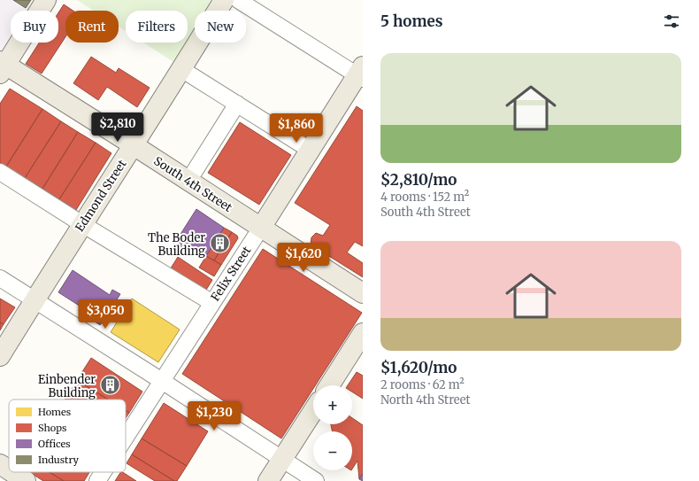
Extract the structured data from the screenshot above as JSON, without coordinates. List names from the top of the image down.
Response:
{
  "streets": {
    "main road": ["South 4th Street", "Edmond Street", "Felix Street"]
  },
  "crossings": [
    ["South 4th Street", "Edmond Street"],
    ["South 4th Street", "Felix Street"]
  ],
  "places": {
    "building": ["The Boder Building", "Einbender Building"]
  },
  "legend": [
    "Homes",
    "Shops",
    "Offices",
    "Industry"
  ],
  "page": {
    "heading": "5 homes",
    "chip": [
      "Buy",
      "Rent",
      "Filters",
      "New"
    ],
    "list": [
      {
        "name": "$2,810/mo",
        "note": "4 rooms · 152 m² · South 4th Street"
      },
      {
        "name": "$1,620/mo",
        "note": "2 rooms · 62 m² · North 4th Street"
      }
    ],
    "price": [
      "$2,810",
      "$1,860",
      "$1,620",
      "$3,050",
      "$1,230"
    ],
    "map_buttons": ["+", "−"]
  }
}
